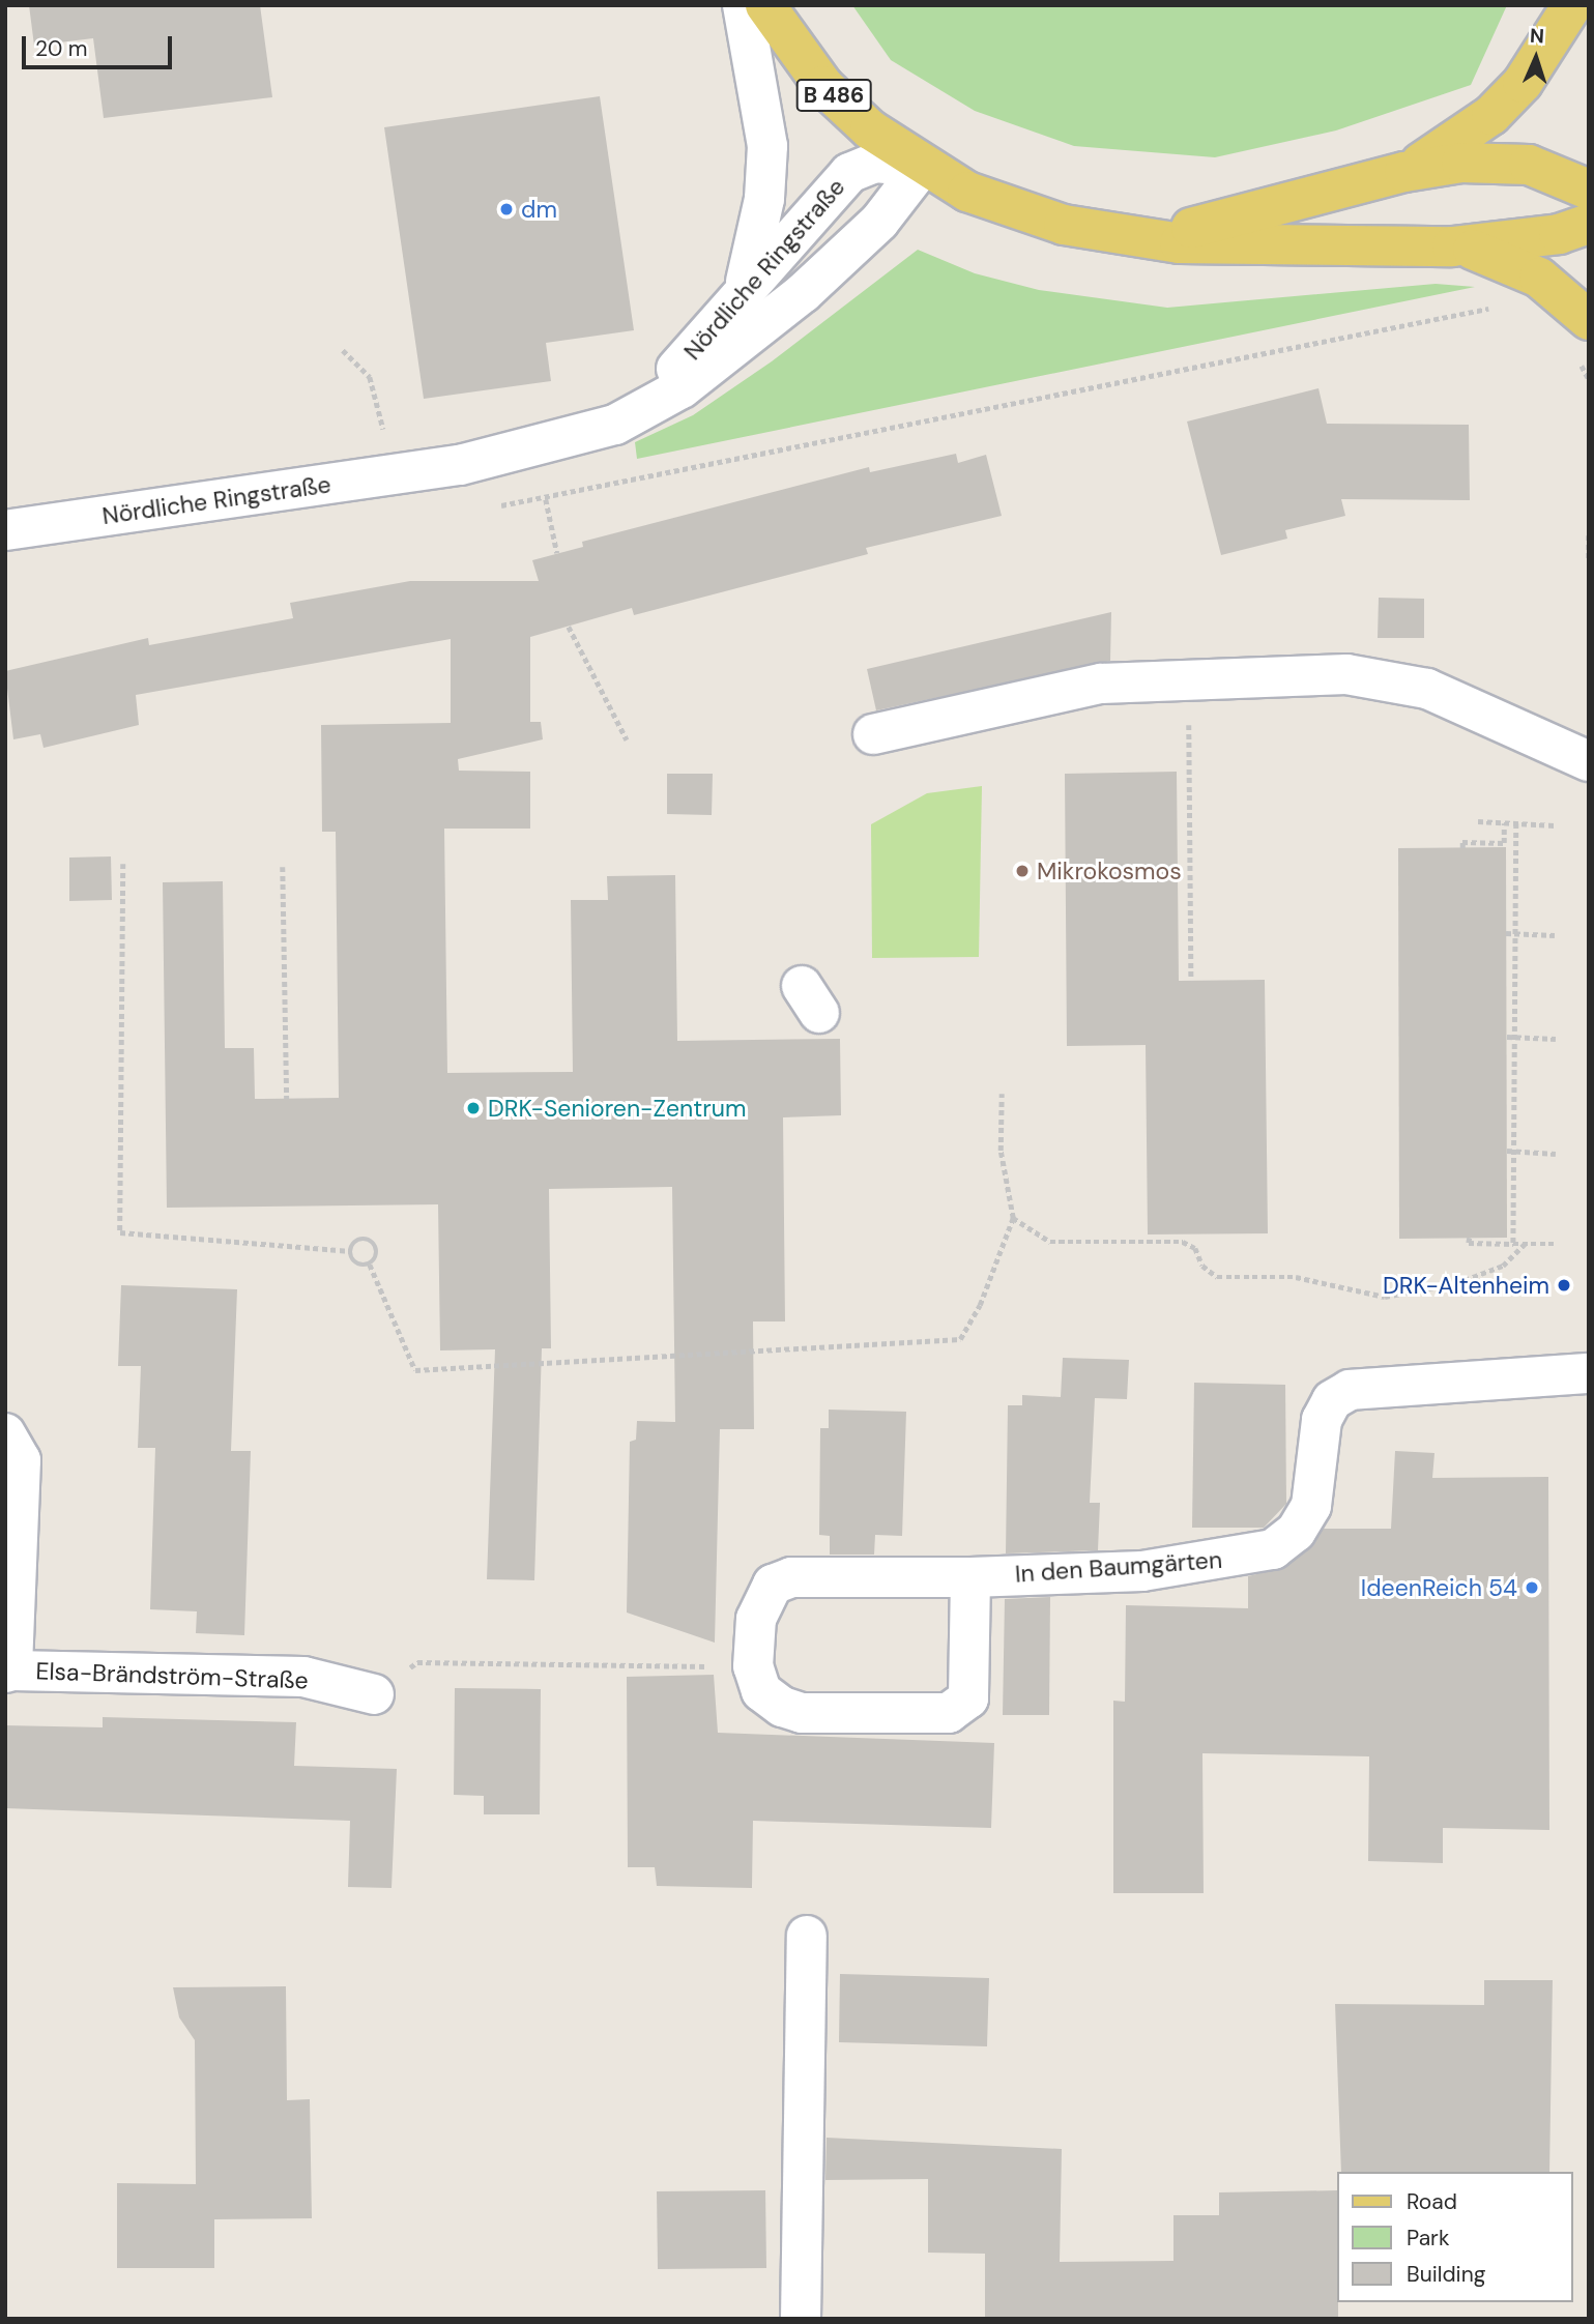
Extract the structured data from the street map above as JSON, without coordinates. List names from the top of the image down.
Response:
{
  "streets": {
    "main road": ["B 486"],
    "street": ["Nördliche Ringstraße", "In den Baumgärten", "Elsa-Brändström-Straße"]
  },
  "crossings": [
    ["B 486", "Nördliche Ringstraße"]
  ],
  "places": [
    "dm",
    "Mikrokosmos",
    "DRK-Senioren-Zentrum",
    "DRK-Altenheim",
    "IdeenReich 54"
  ],
  "legend": ["Road", "Park", "Building"],
  "scale_bar": "20 m",
  "north": "top"
}
